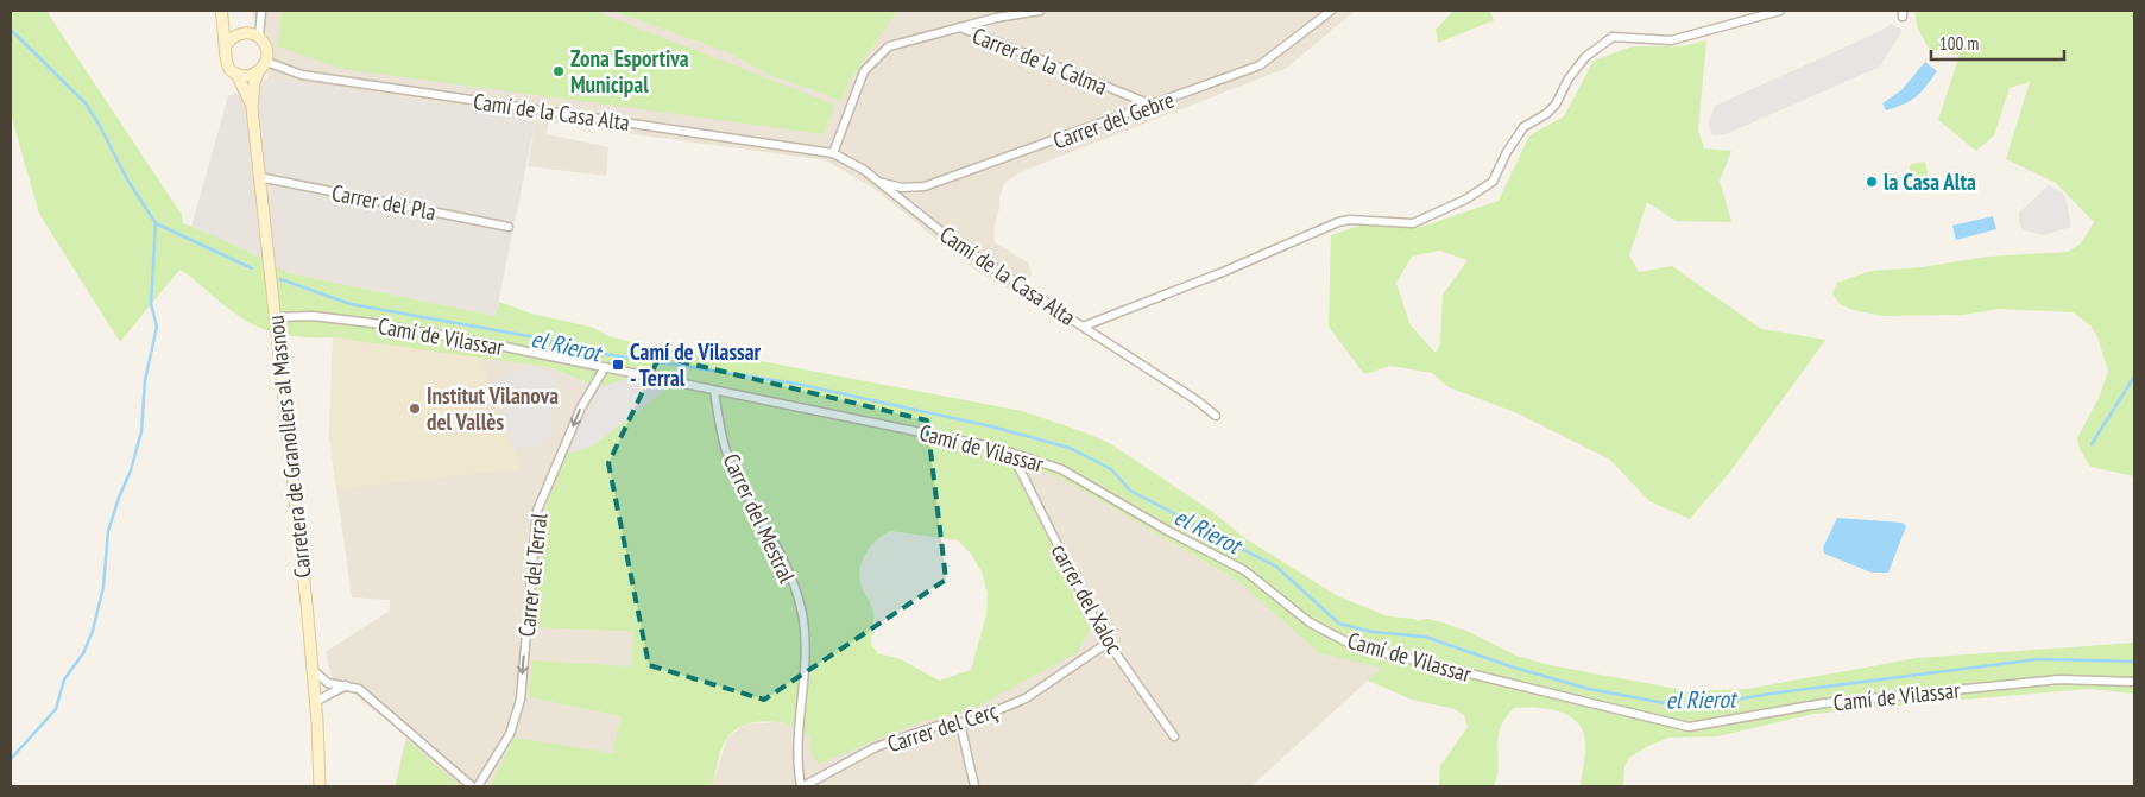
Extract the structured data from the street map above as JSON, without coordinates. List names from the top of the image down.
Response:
{
  "streets": {
    "main road": ["Carretera de Granollers al Masnou"],
    "street": [
      "Carrer de la Calma",
      "Camí de la Casa Alta",
      "Carrer del Gebre",
      "Carrer del Pla",
      "Camí de Vilassar",
      "Carrer del Mestral",
      "Carrer del Terral",
      "carrer del Xaloc",
      "Carrer del Cerç"
    ]
  },
  "crossings": [
    ["Carrer de la Calma", "Carrer del Gebre"],
    ["Camí de la Casa Alta", "Carrer del Gebre"],
    ["Camí de la Casa Alta", "Carretera de Granollers al Masnou"],
    ["Carrer del Pla", "Carretera de Granollers al Masnou"],
    ["Camí de Vilassar", "Carretera de Granollers al Masnou"],
    ["Camí de Vilassar", "Carrer del Mestral"],
    ["Camí de Vilassar", "Carrer del Terral"],
    ["Camí de Vilassar", "carrer del Xaloc"],
    ["Carrer del Mestral", "Carrer del Cerç"],
    ["carrer del Xaloc", "Carrer del Cerç"]
  ],
  "one_way": ["Carrer del Terral"],
  "water": ["el Rierot"],
  "places": {
    "other": ["Zona Esportiva Municipal", "la Casa Alta", "Institut Vilanova del Vallès"],
    "transit": ["Camí de Vilassar - Terral"]
  },
  "scale_bar": "100 m"
}
